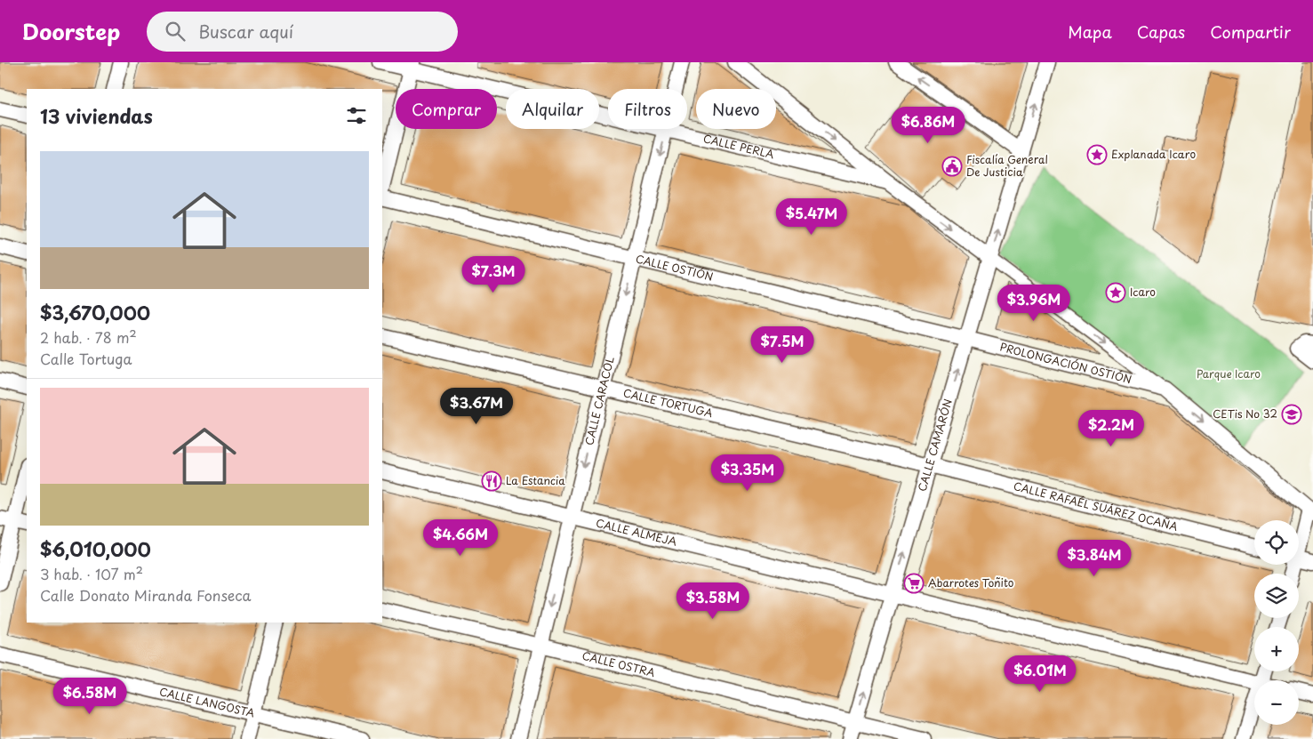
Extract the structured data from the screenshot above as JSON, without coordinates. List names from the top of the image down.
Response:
{
  "streets": {
    "street": [
      "CALLE PERLA",
      "CALLE OSTIÓN",
      "PROLONGACIÓN OSTIÓN",
      "CALLE CARACOL",
      "CALLE TORTUGA",
      "CALLE CAMARÓN",
      "CALLE RAFAÉL SUÁREZ OCAÑA",
      "CALLE ALMEJA",
      "CALLE OSTRA",
      "CALLE LANGOSTA"
    ]
  },
  "crossings": [
    ["CALLE PERLA", "CALLE CARACOL"],
    ["CALLE OSTIÓN", "PROLONGACIÓN OSTIÓN"],
    ["CALLE OSTIÓN", "CALLE CARACOL"],
    ["CALLE OSTIÓN", "CALLE CAMARÓN"],
    ["PROLONGACIÓN OSTIÓN", "CALLE CAMARÓN"],
    ["CALLE CARACOL", "CALLE TORTUGA"],
    ["CALLE CARACOL", "CALLE ALMEJA"],
    ["CALLE CARACOL", "CALLE OSTRA"],
    ["CALLE TORTUGA", "CALLE CAMARÓN"],
    ["CALLE TORTUGA", "CALLE RAFAÉL SUÁREZ OCAÑA"],
    ["CALLE CAMARÓN", "CALLE RAFAÉL SUÁREZ OCAÑA"],
    ["CALLE CAMARÓN", "CALLE ALMEJA"],
    ["CALLE CAMARÓN", "CALLE OSTRA"]
  ],
  "one_way": ["CALLE CARACOL", "CALLE CAMARÓN"],
  "parks": ["Parque Icaro"],
  "places": {
    "place": ["Explanada Icaro", "Icaro"],
    "public building": ["Fiscalía General De Justicia"],
    "school or university": ["CETis No 32"],
    "restaurant": ["La Estancia"],
    "supermarket": ["Abarrotes Toñito"]
  },
  "page": {
    "header": "Doorstep",
    "search": "Buscar aquí",
    "nav": ["Mapa", "Capas", "Compartir"],
    "chip": [
      "Comprar",
      "Alquilar",
      "Filtros",
      "Nuevo"
    ],
    "heading": "13 viviendas",
    "price": [
      "$6.86M",
      "$5.47M",
      "$7.3M",
      "$3.96M",
      "$7.5M",
      "$3.67M",
      "$2.2M",
      "$3.35M",
      "$4.66M",
      "$3.84M",
      "$3.58M",
      "$6.01M",
      "$6.58M"
    ],
    "list": [
      {
        "name": "$3,670,000",
        "note": "2 hab. · 78 m² · Calle Tortuga"
      },
      {
        "name": "$6,010,000",
        "note": "3 hab. · 107 m² · Calle Donato Miranda Fonseca"
      }
    ],
    "map_buttons": ["+", "−"]
  }
}
